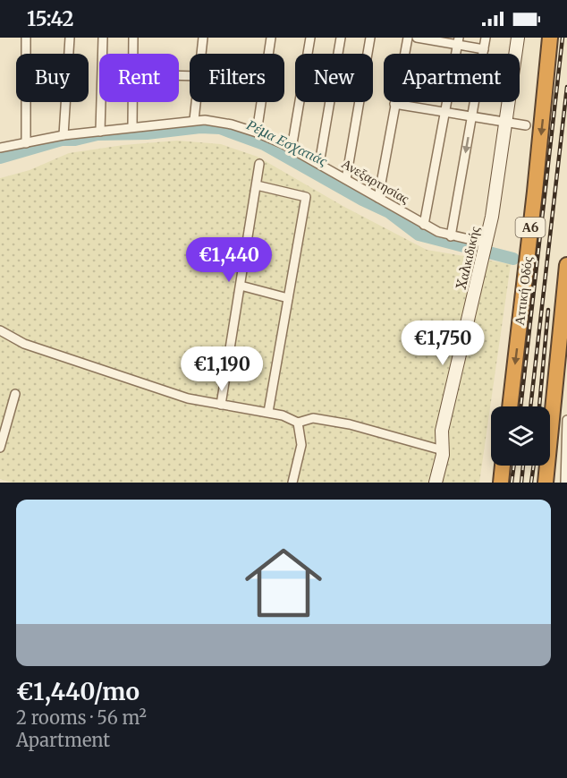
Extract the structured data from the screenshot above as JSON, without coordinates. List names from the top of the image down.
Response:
{
  "streets": {
    "highway": ["Α6", "Αττική Οδός"],
    "street": ["Ανεξαρτησίας", "Χαλκιδικής"]
  },
  "crossings": [
    ["Ανεξαρτησίας", "Χαλκιδικής"]
  ],
  "water": ["Ρέμα Εσχατιάς"],
  "page": {
    "status": "15:42",
    "chip": [
      "Buy",
      "Rent",
      "Filters",
      "New",
      "Apartment"
    ],
    "price": ["€1,440", "€1,750", "€1,190"],
    "list": [
      {
        "name": "€1,440/mo",
        "note": "2 rooms · 56 m² · Apartment"
      }
    ]
  }
}
